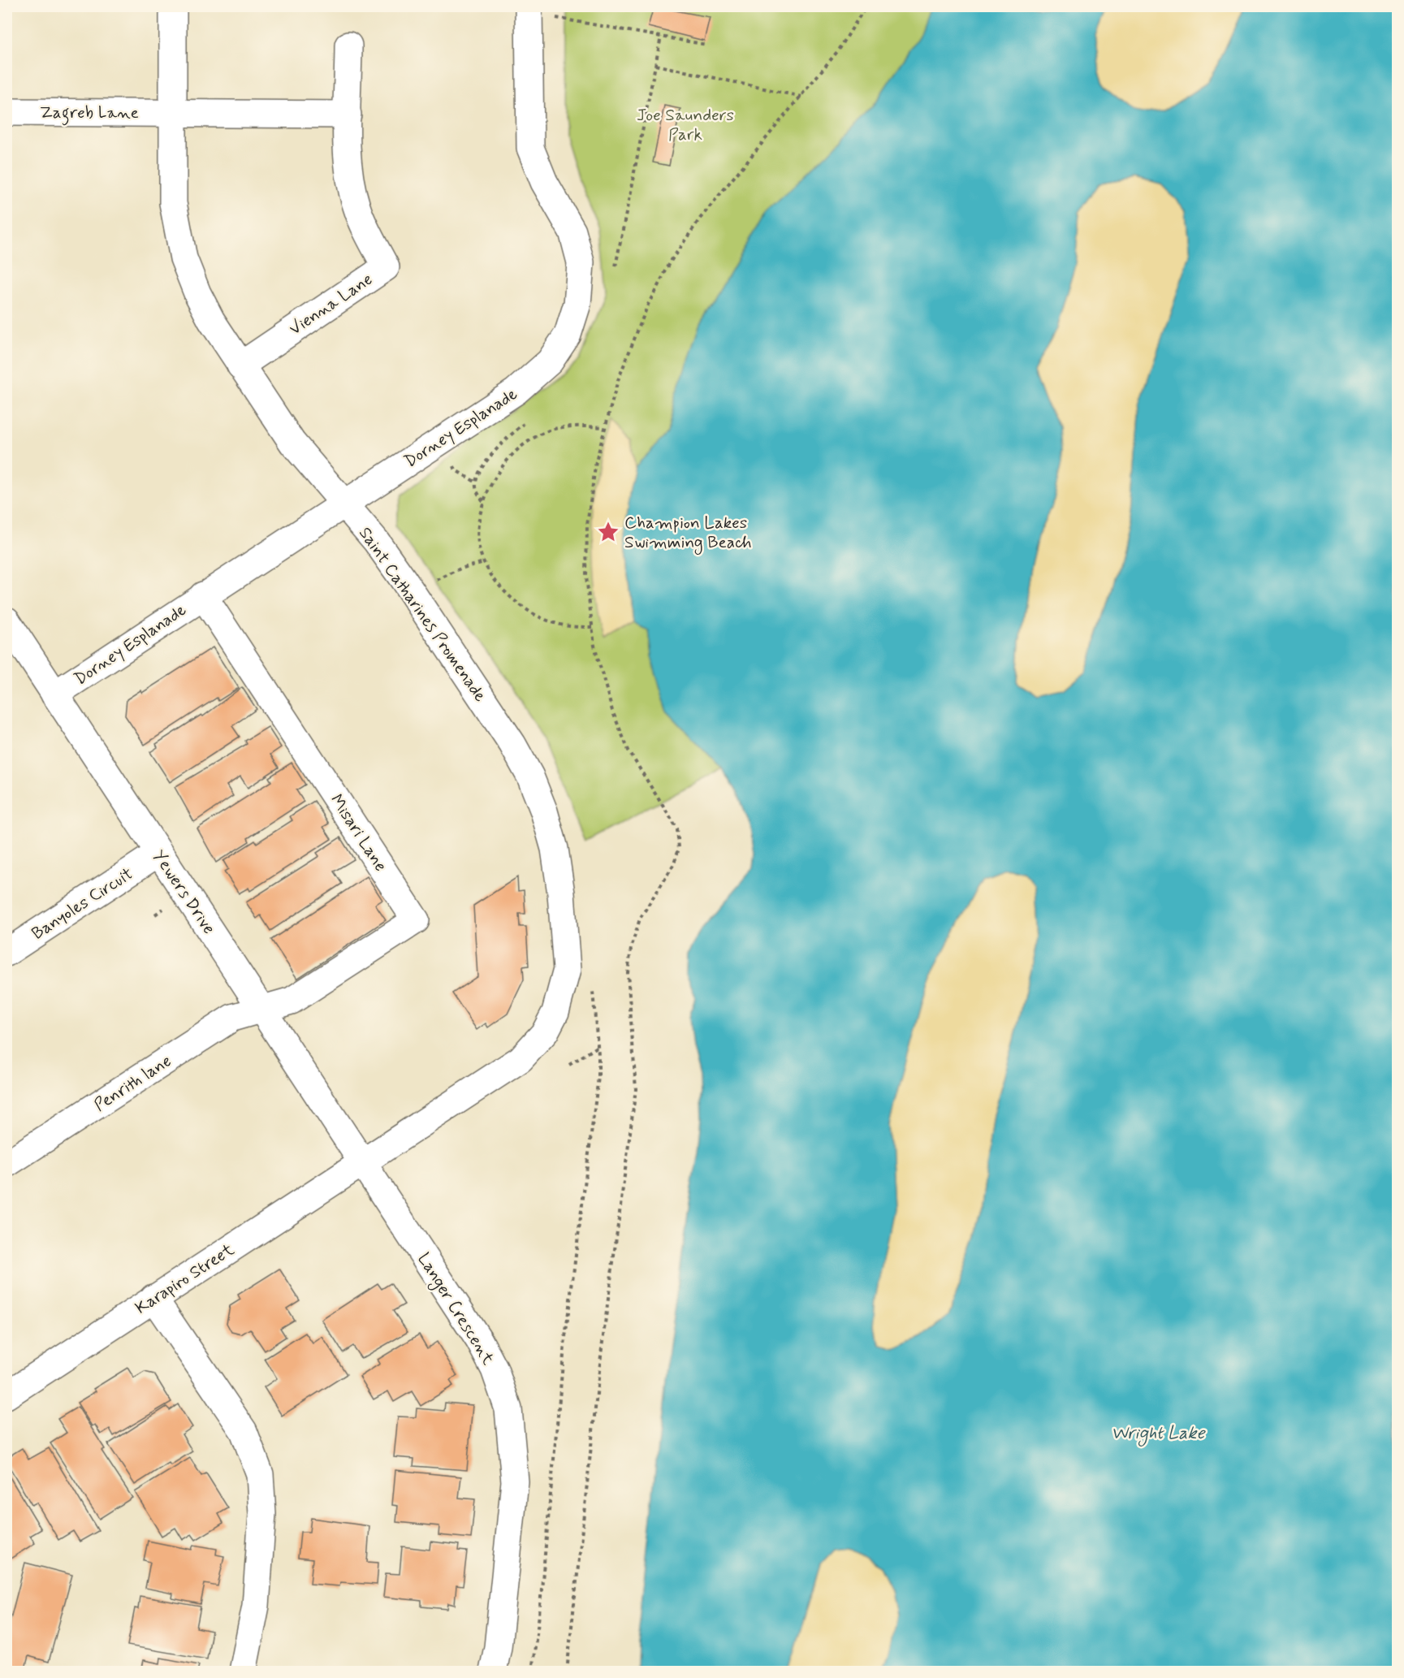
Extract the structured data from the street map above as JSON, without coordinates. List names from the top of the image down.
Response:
{
  "streets": {
    "street": [
      "Zagreb Lane",
      "Vienna Lane",
      "Dorney Esplanade",
      "Saint Catharines Promenade",
      "Misari Lane",
      "Yewers Drive",
      "Banyoles Circuit",
      "Penrith lane",
      "Karapiro Street",
      "Langer Crescent"
    ]
  },
  "crossings": [
    ["Zagreb Lane", "Saint Catharines Promenade"],
    ["Vienna Lane", "Saint Catharines Promenade"],
    ["Dorney Esplanade", "Saint Catharines Promenade"],
    ["Dorney Esplanade", "Misari Lane"],
    ["Dorney Esplanade", "Yewers Drive"],
    ["Saint Catharines Promenade", "Yewers Drive"],
    ["Saint Catharines Promenade", "Karapiro Street"],
    ["Saint Catharines Promenade", "Langer Crescent"],
    ["Misari Lane", "Yewers Drive"],
    ["Misari Lane", "Penrith lane"],
    ["Yewers Drive", "Banyoles Circuit"],
    ["Yewers Drive", "Penrith lane"],
    ["Yewers Drive", "Karapiro Street"],
    ["Yewers Drive", "Langer Crescent"],
    ["Karapiro Street", "Langer Crescent"]
  ],
  "water": ["Wright Lake"],
  "parks": ["Joe Saunders Park"],
  "places": {
    "place": ["Champion Lakes Swimming Beach"]
  }
}
